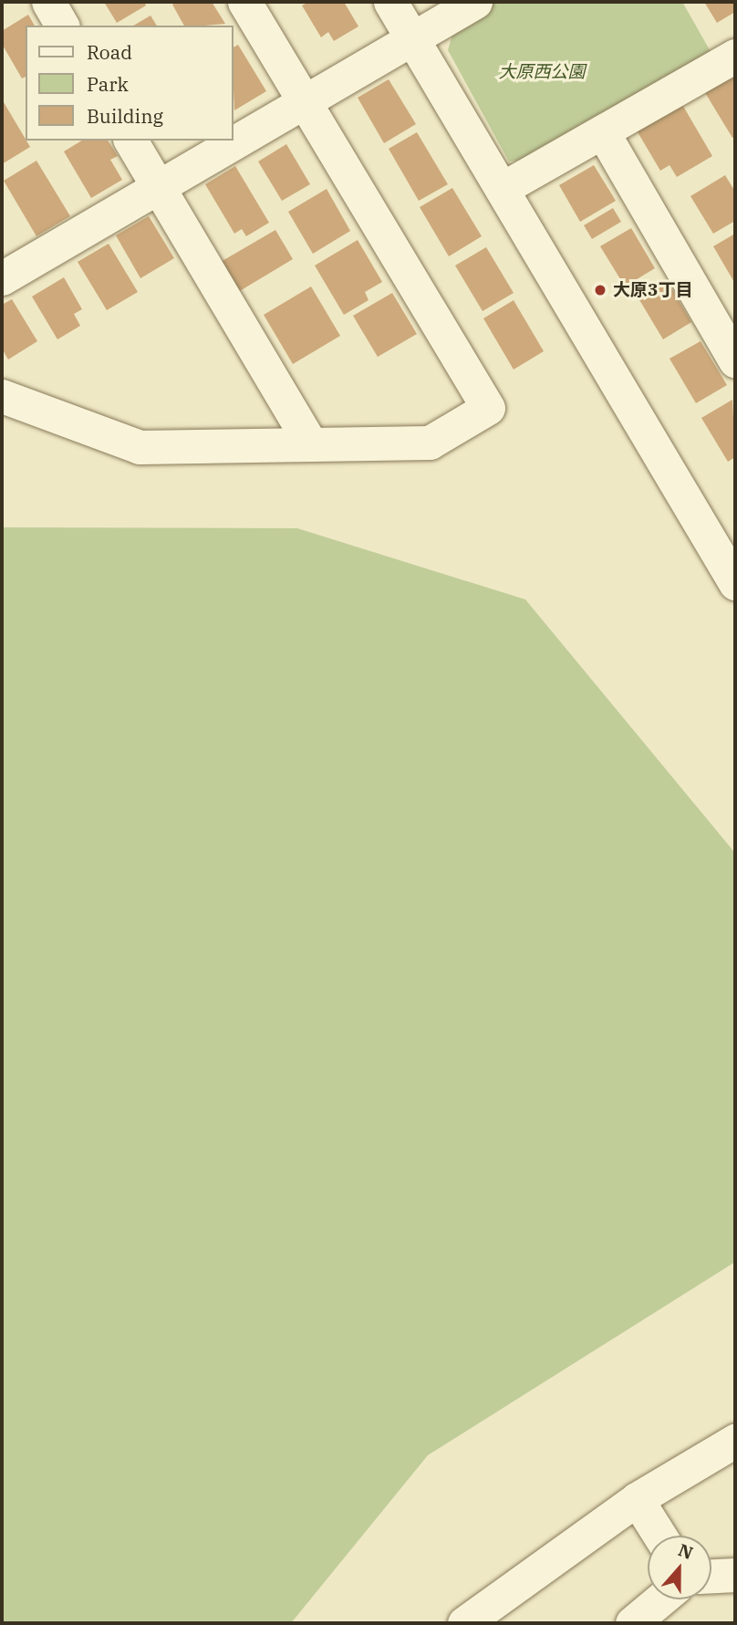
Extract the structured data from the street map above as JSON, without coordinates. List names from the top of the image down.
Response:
{
  "parks": ["大原西公園"],
  "places": ["大原3丁目"],
  "legend": ["Road", "Park", "Building"],
  "north": "top"
}
